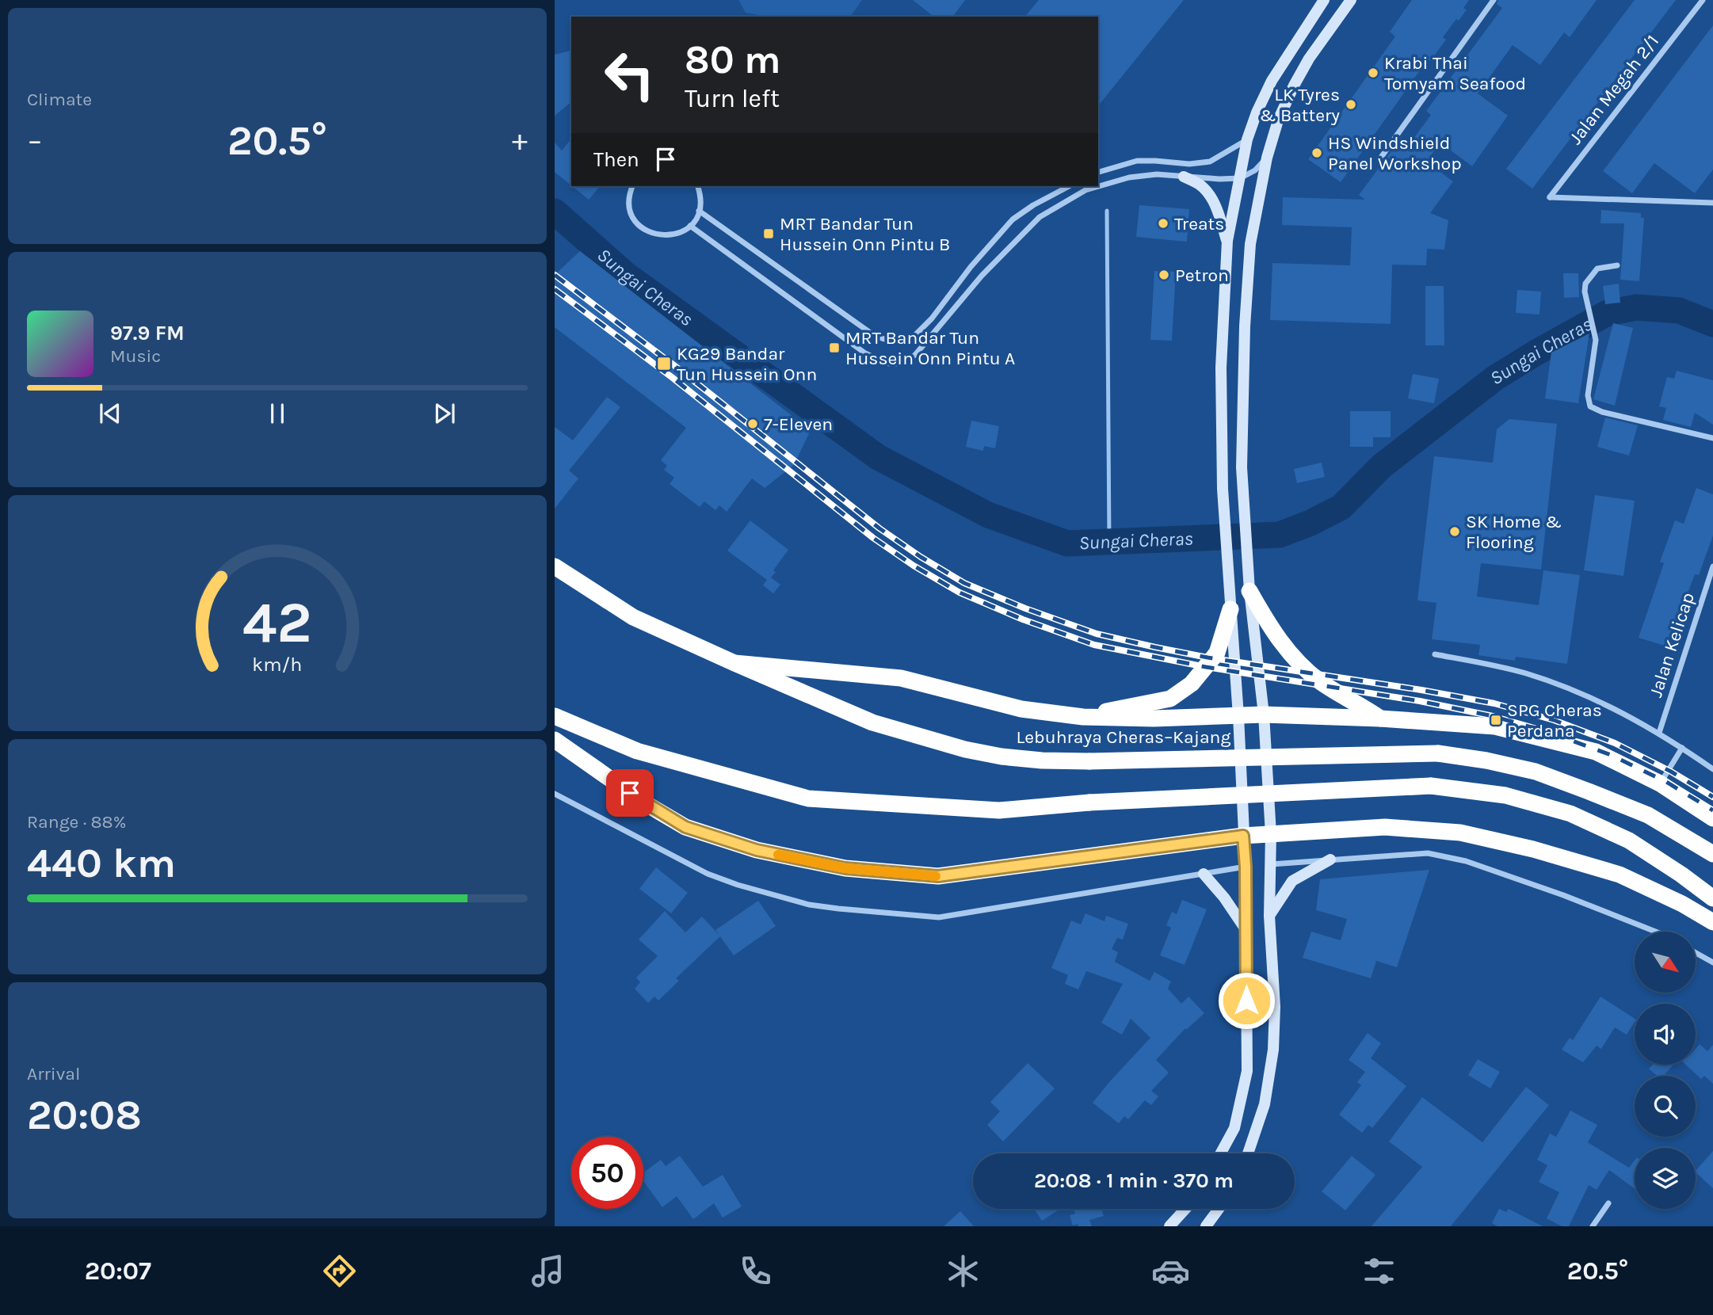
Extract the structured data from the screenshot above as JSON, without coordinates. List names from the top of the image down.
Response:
{
  "streets": {
    "highway": ["Lebuhraya Cheras–Kajang"],
    "street": ["Jalan Megah 2/1", "Jalan Kelicap"]
  },
  "water": ["Sungai Cheras"],
  "places": {
    "other": [
      "Krabi Thai Tomyam Seafood",
      "LK Tyres & Battery",
      "HS Windshield Panel Workshop",
      "Treats",
      "Petron",
      "7-Eleven",
      "SK Home & Flooring"
    ],
    "transit": [
      "MRT Bandar Tun Hussein Onn Pintu B",
      "MRT Bandar Tun Hussein Onn Pintu A",
      "KG29 Bandar Tun Hussein Onn",
      "SPG Cheras Perdana"
    ]
  },
  "north": "bottom right",
  "page": {
    "tile": [
      "Climate",
      ["Range · 88%", "440 km"],
      ["Arrival", "20:08"]
    ],
    "turn": ["80 m", "Turn left"],
    "heat": ["−", "20.5°", "+"],
    "then": "Then",
    "song": ["97.9 FM", "Music"],
    "limit": "50",
    "trip": "20:08 · 1 min · 370 m",
    "tabs": ["20:07", "20.5°"],
    "gauge": ["42", "km/h"]
  }
}
